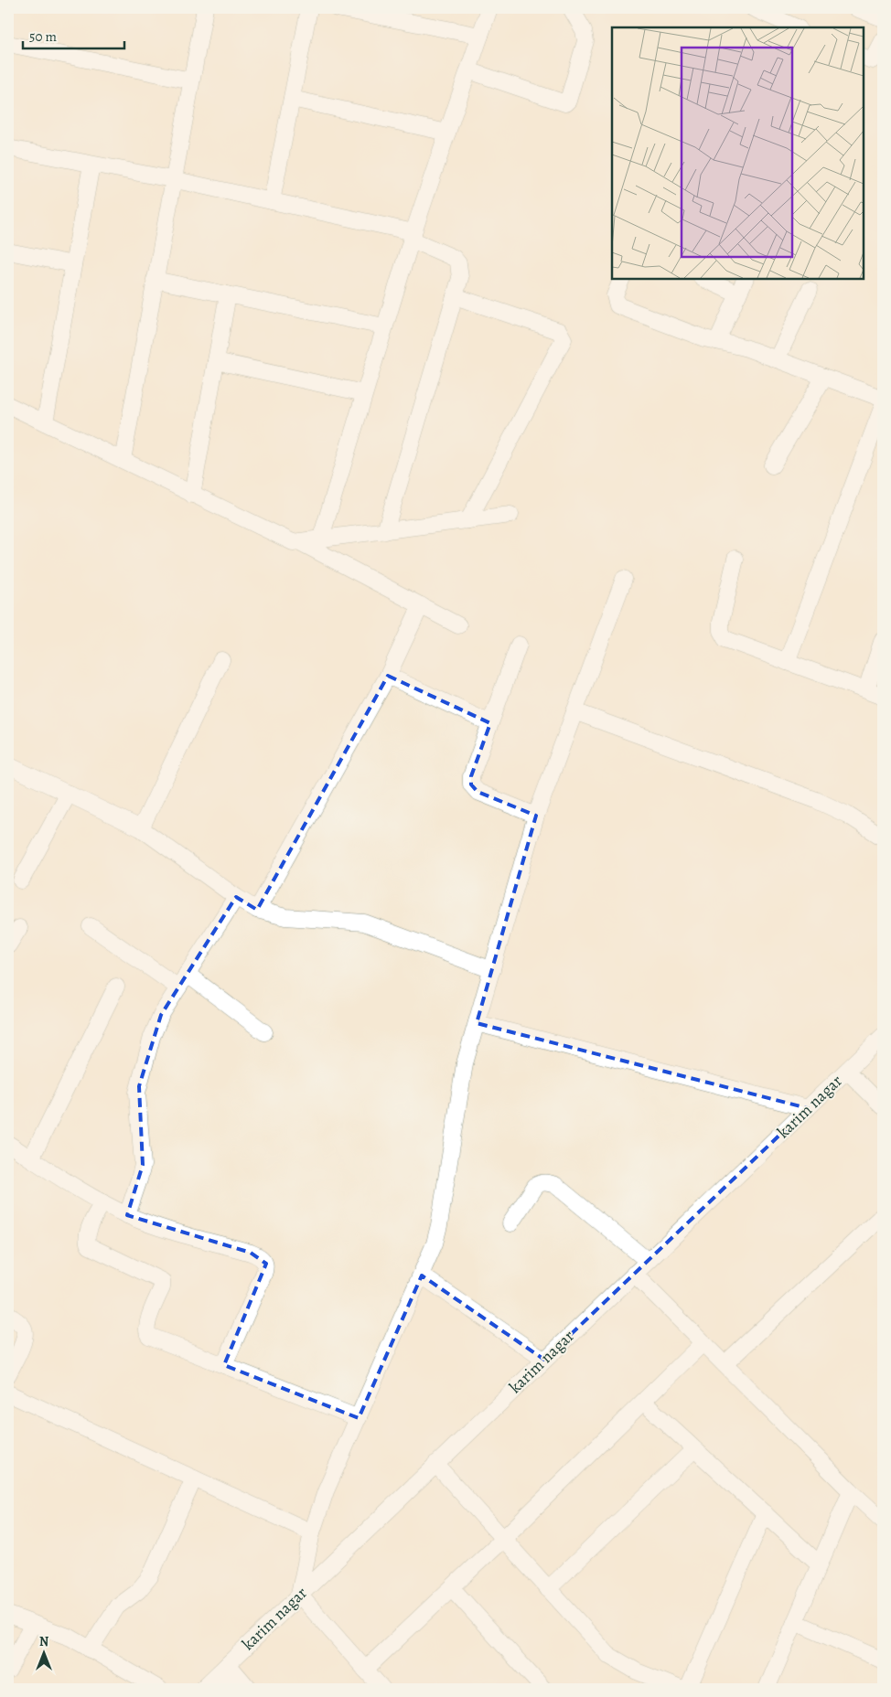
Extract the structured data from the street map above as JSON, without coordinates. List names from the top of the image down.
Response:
{
  "streets": {
    "street": ["karim nagar"]
  },
  "scale_bar": "50 m",
  "north": "top"
}
